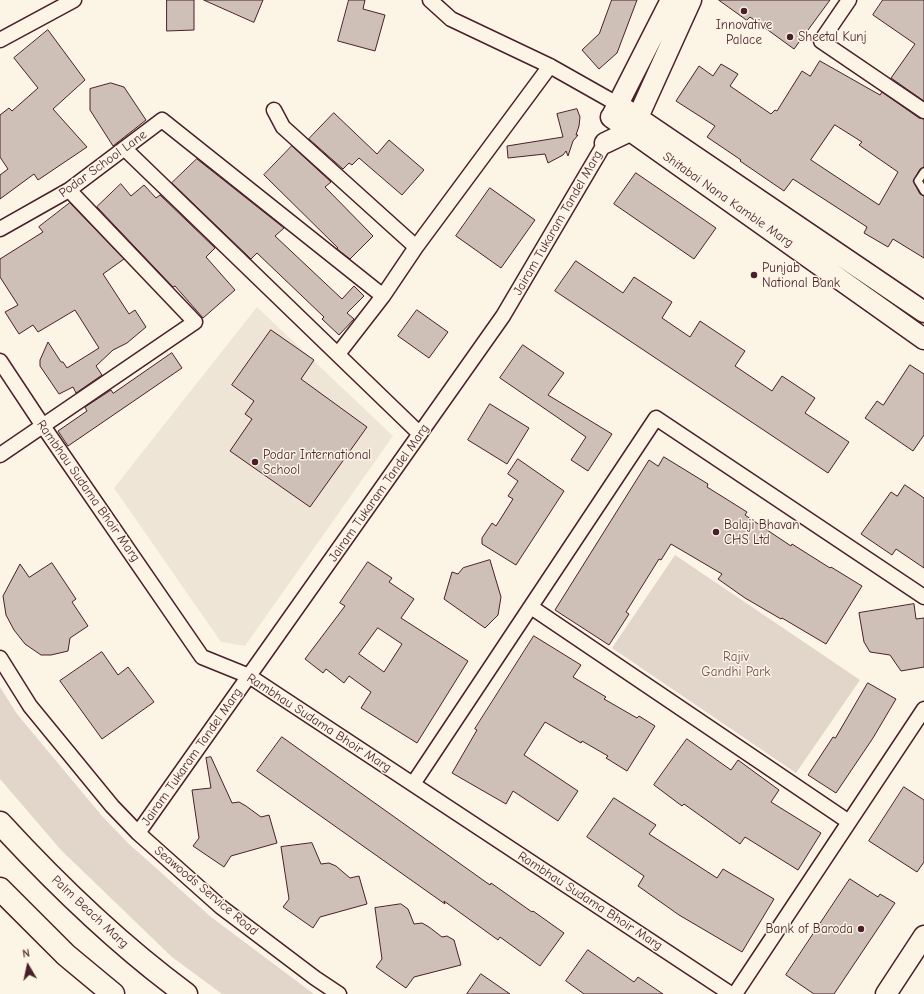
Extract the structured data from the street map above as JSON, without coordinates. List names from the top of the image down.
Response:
{
  "streets": {
    "main road": ["Palm Beach Marg"],
    "street": [
      "Podar School Lane",
      "Shitabai Nana Kamble Marg",
      "Jairam Tukaram Tandel Marg",
      "Rambhau Sudama Bhoir Marg",
      "Seawoods Service Road"
    ]
  },
  "crossings": [
    ["Shitabai Nana Kamble Marg", "Jairam Tukaram Tandel Marg"],
    ["Jairam Tukaram Tandel Marg", "Rambhau Sudama Bhoir Marg"],
    ["Jairam Tukaram Tandel Marg", "Seawoods Service Road"]
  ],
  "parks": ["Rajiv Gandhi Park"],
  "places": [
    "Innovative Palace",
    "Sheetal Kunj",
    "Punjab National Bank",
    "Podar International School",
    "Balaji Bhavan CHS Ltd",
    "Bank of Baroda"
  ],
  "north": "top"
}
